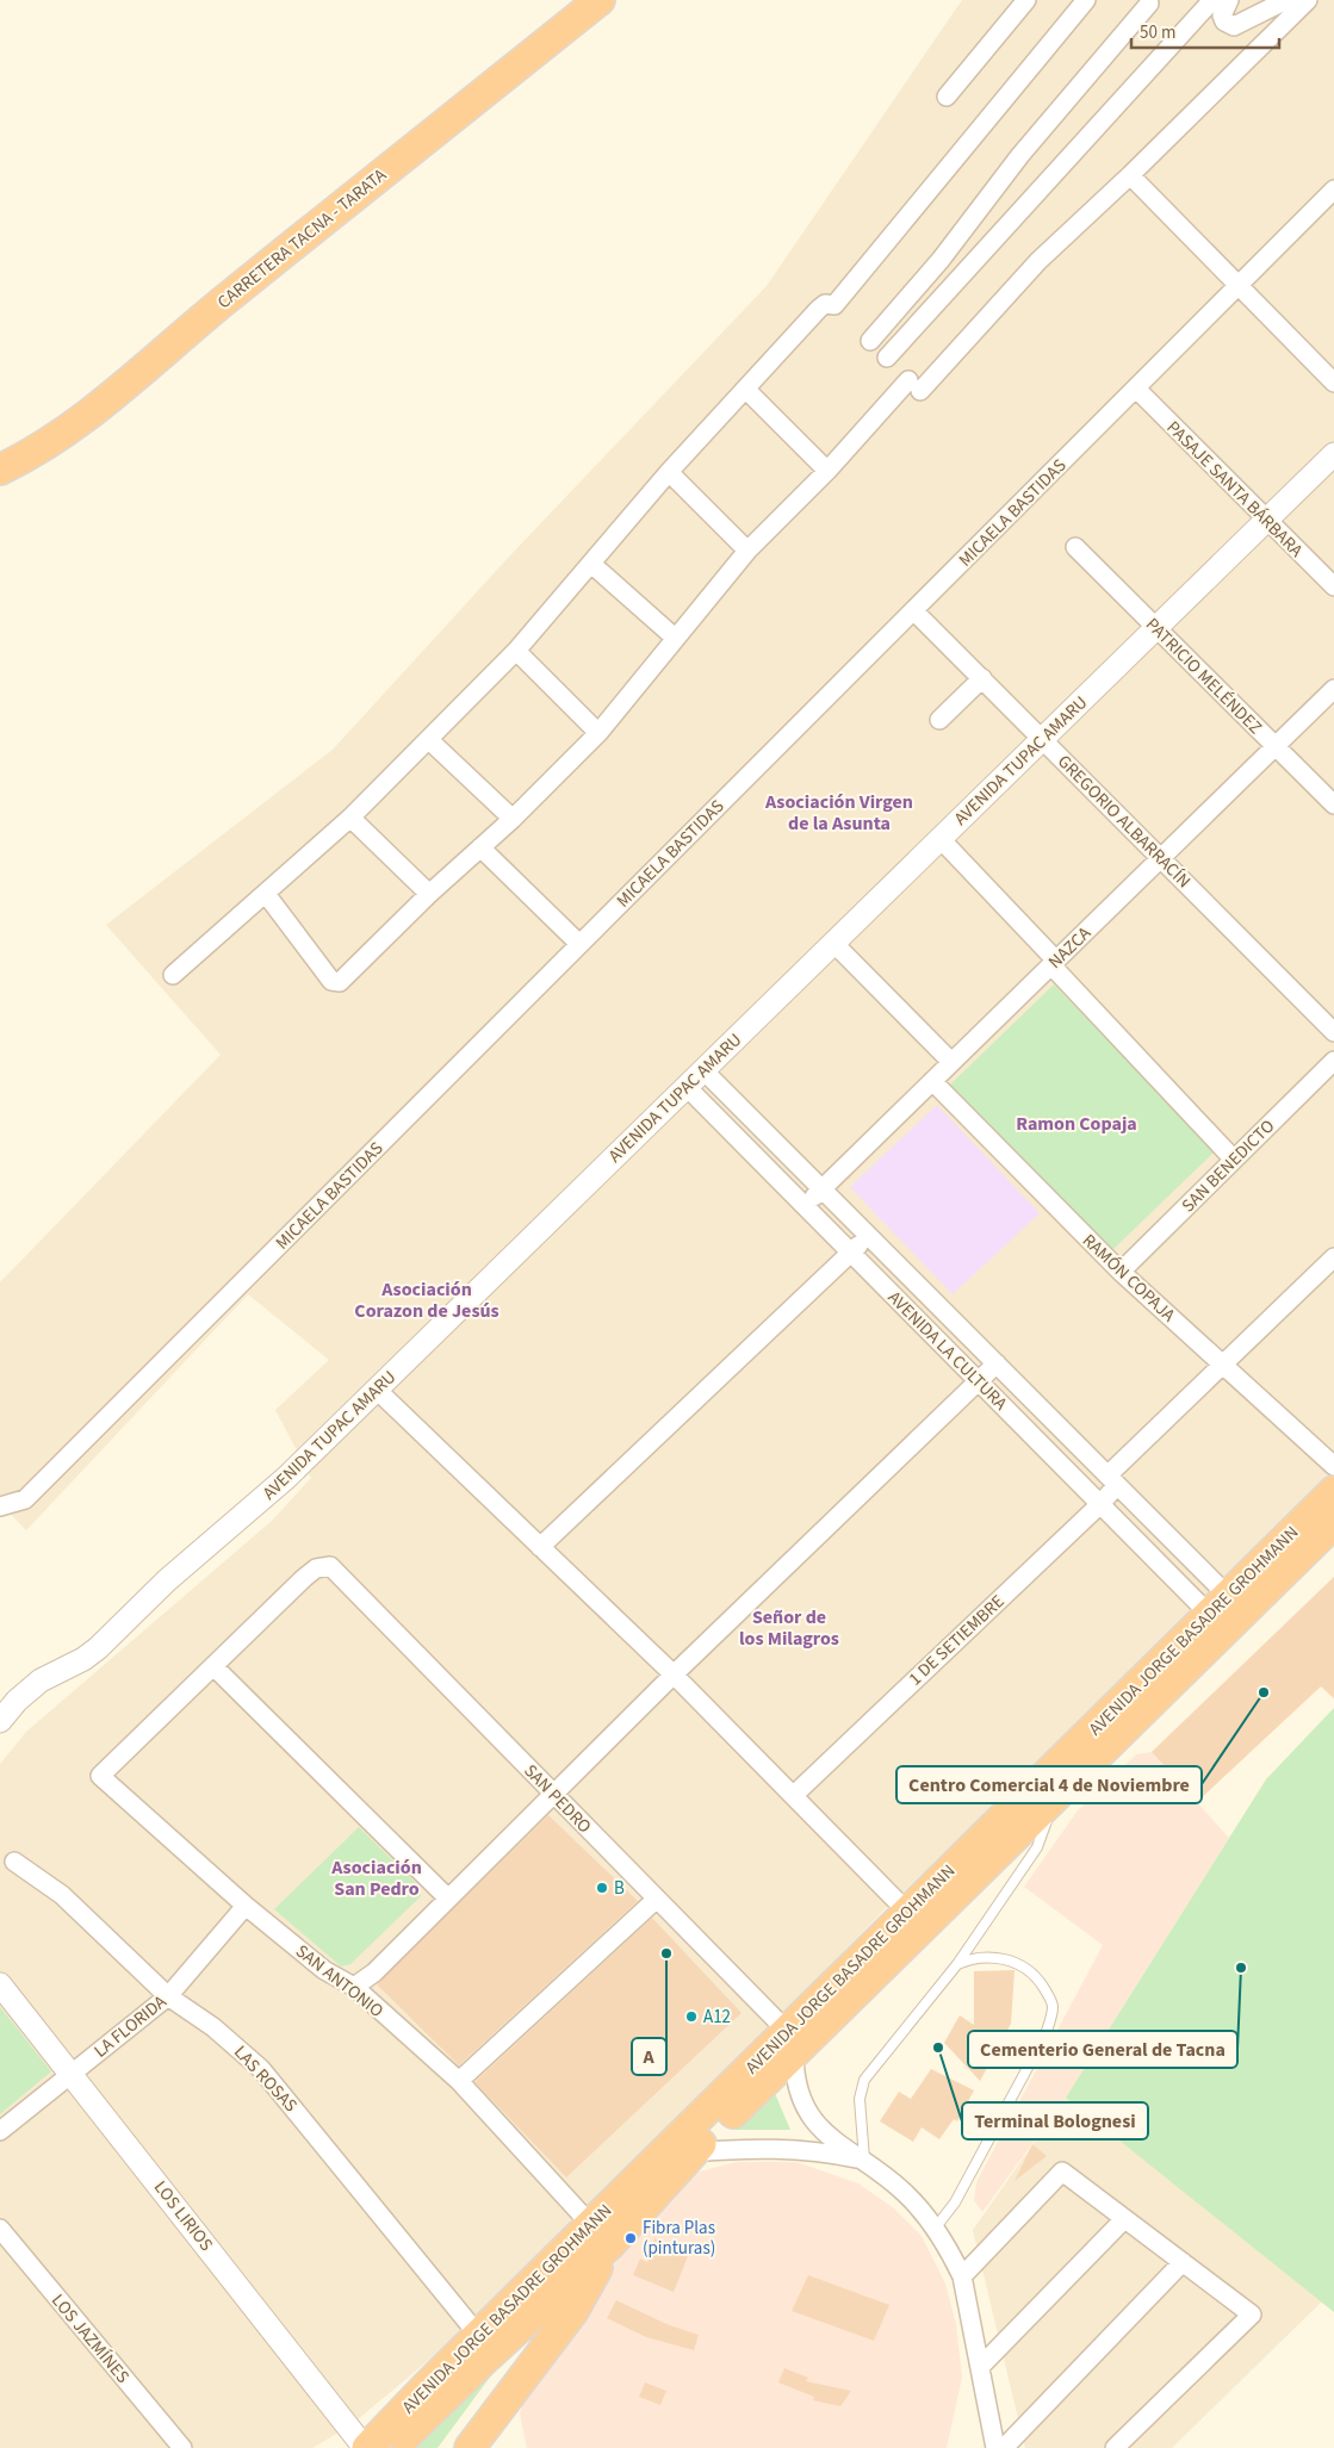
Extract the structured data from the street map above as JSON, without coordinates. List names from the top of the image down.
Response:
{
  "streets": {
    "highway": ["CARRETERA TACNA - TARATA", "AVENIDA JORGE BASADRE GROHMANN"],
    "street": [
      "PASAJE SANTA BÁRBARA",
      "MICAELA BASTIDAS",
      "PATRICIO MELÉNDEZ",
      "AVENIDA TUPAC AMARU",
      "GREGORIO ALBARRACÍN",
      "NAZCA",
      "SAN BENEDICTO",
      "RAMÓN COPAJA",
      "AVENIDA LA CULTURA",
      "1 DE SETIEMBRE",
      "SAN PEDRO",
      "SAN ANTONIO",
      "LA FLORIDA",
      "LAS ROSAS",
      "LOS LIRIOS",
      "LOS JAZMÍNES"
    ]
  },
  "crossings": [
    ["PASAJE SANTA BÁRBARA", "MICAELA BASTIDAS"],
    ["PASAJE SANTA BÁRBARA", "AVENIDA TUPAC AMARU"],
    ["MICAELA BASTIDAS", "GREGORIO ALBARRACÍN"],
    ["PATRICIO MELÉNDEZ", "AVENIDA TUPAC AMARU"],
    ["PATRICIO MELÉNDEZ", "NAZCA"],
    ["AVENIDA TUPAC AMARU", "GREGORIO ALBARRACÍN"],
    ["AVENIDA TUPAC AMARU", "AVENIDA LA CULTURA"],
    ["GREGORIO ALBARRACÍN", "NAZCA"],
    ["NAZCA", "RAMÓN COPAJA"],
    ["NAZCA", "AVENIDA LA CULTURA"],
    ["SAN BENEDICTO", "RAMÓN COPAJA"],
    ["RAMÓN COPAJA", "1 DE SETIEMBRE"],
    ["AVENIDA LA CULTURA", "AVENIDA JORGE BASADRE GROHMANN"],
    ["AVENIDA LA CULTURA", "1 DE SETIEMBRE"],
    ["AVENIDA JORGE BASADRE GROHMANN", "SAN PEDRO"],
    ["AVENIDA JORGE BASADRE GROHMANN", "SAN ANTONIO"],
    ["AVENIDA JORGE BASADRE GROHMANN", "LAS ROSAS"],
    ["AVENIDA JORGE BASADRE GROHMANN", "LOS LIRIOS"],
    ["SAN PEDRO", "SAN ANTONIO"],
    ["SAN ANTONIO", "LA FLORIDA"],
    ["LA FLORIDA", "LAS ROSAS"],
    ["LA FLORIDA", "LOS LIRIOS"]
  ],
  "districts": [
    "Asociación Virgen de la Asunta",
    "Ramon Copaja",
    "Asociación Corazon de Jesús",
    "Señor de los Milagros",
    "Asociación San Pedro"
  ],
  "places": [
    "Centro Comercial 4 de Noviembre",
    "B",
    "A",
    "Cementerio General de Tacna",
    "A12",
    "Terminal Bolognesi",
    "Fibra Plas (pinturas)"
  ],
  "scale_bar": "50 m"
}
